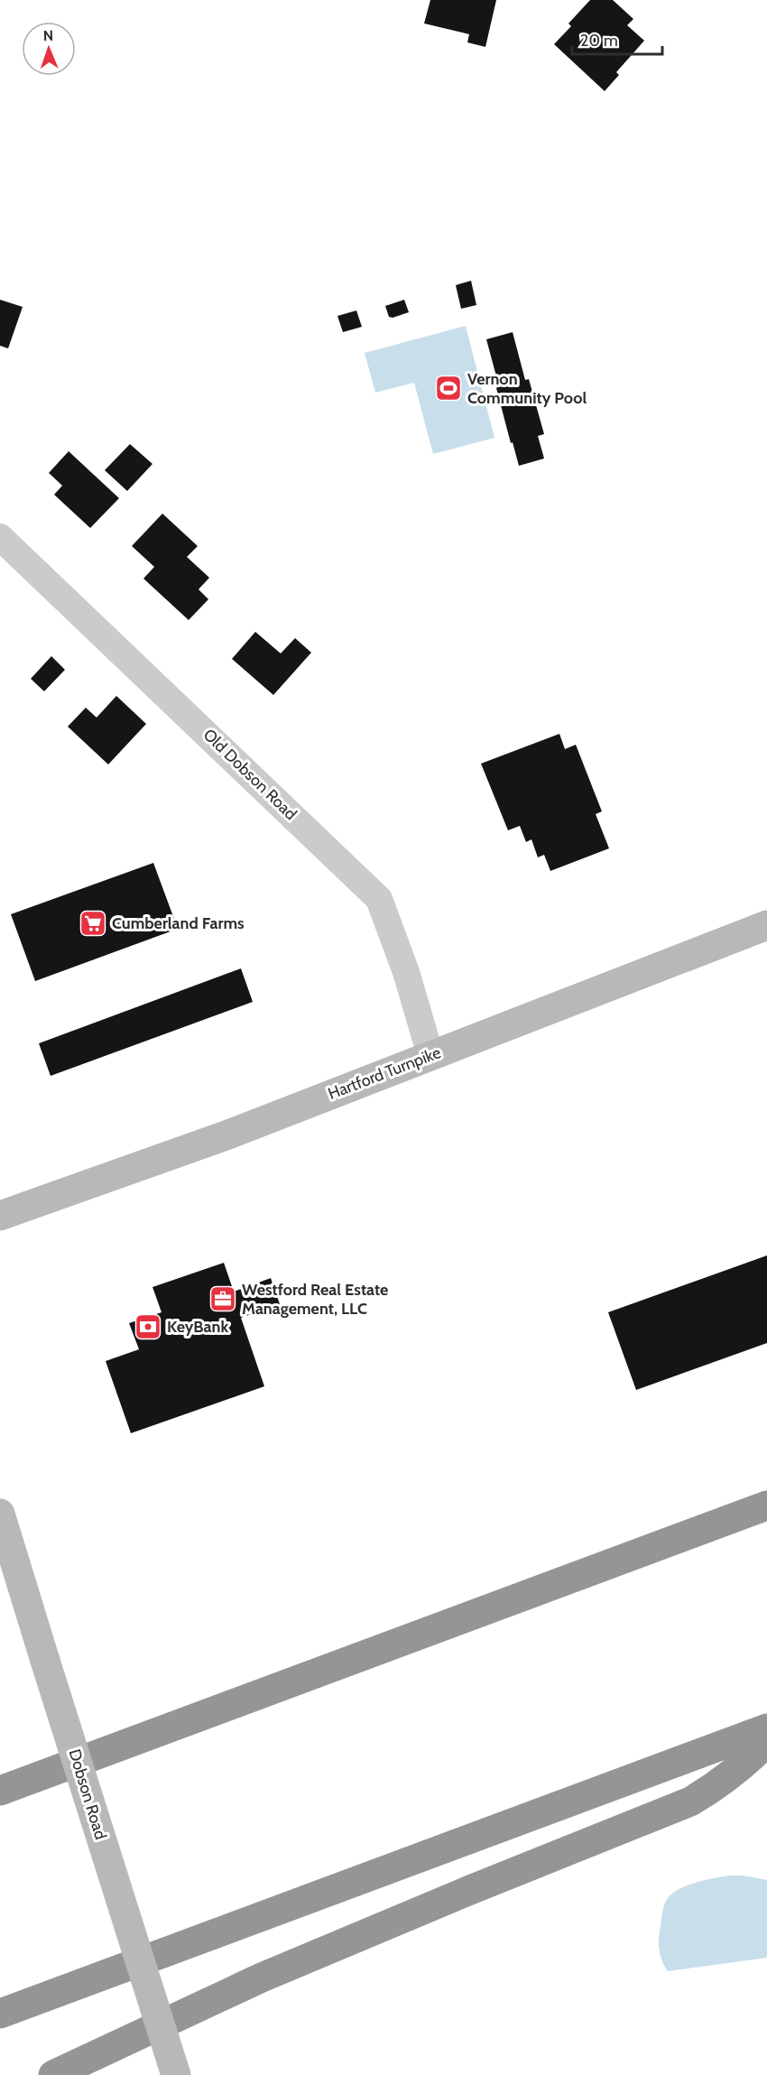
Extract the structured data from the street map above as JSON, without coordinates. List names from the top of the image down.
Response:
{
  "streets": {
    "main road": ["Hartford Turnpike", "Dobson Road"],
    "street": ["Old Dobson Road"]
  },
  "crossings": [
    ["Old Dobson Road", "Hartford Turnpike"]
  ],
  "places": {
    "sports": ["Vernon Community Pool"],
    "supermarket": ["Cumberland Farms"],
    "office": ["Westford Real Estate Management, LLC"],
    "bank": ["KeyBank"]
  },
  "scale_bar": "20 m",
  "north": "top"
}
